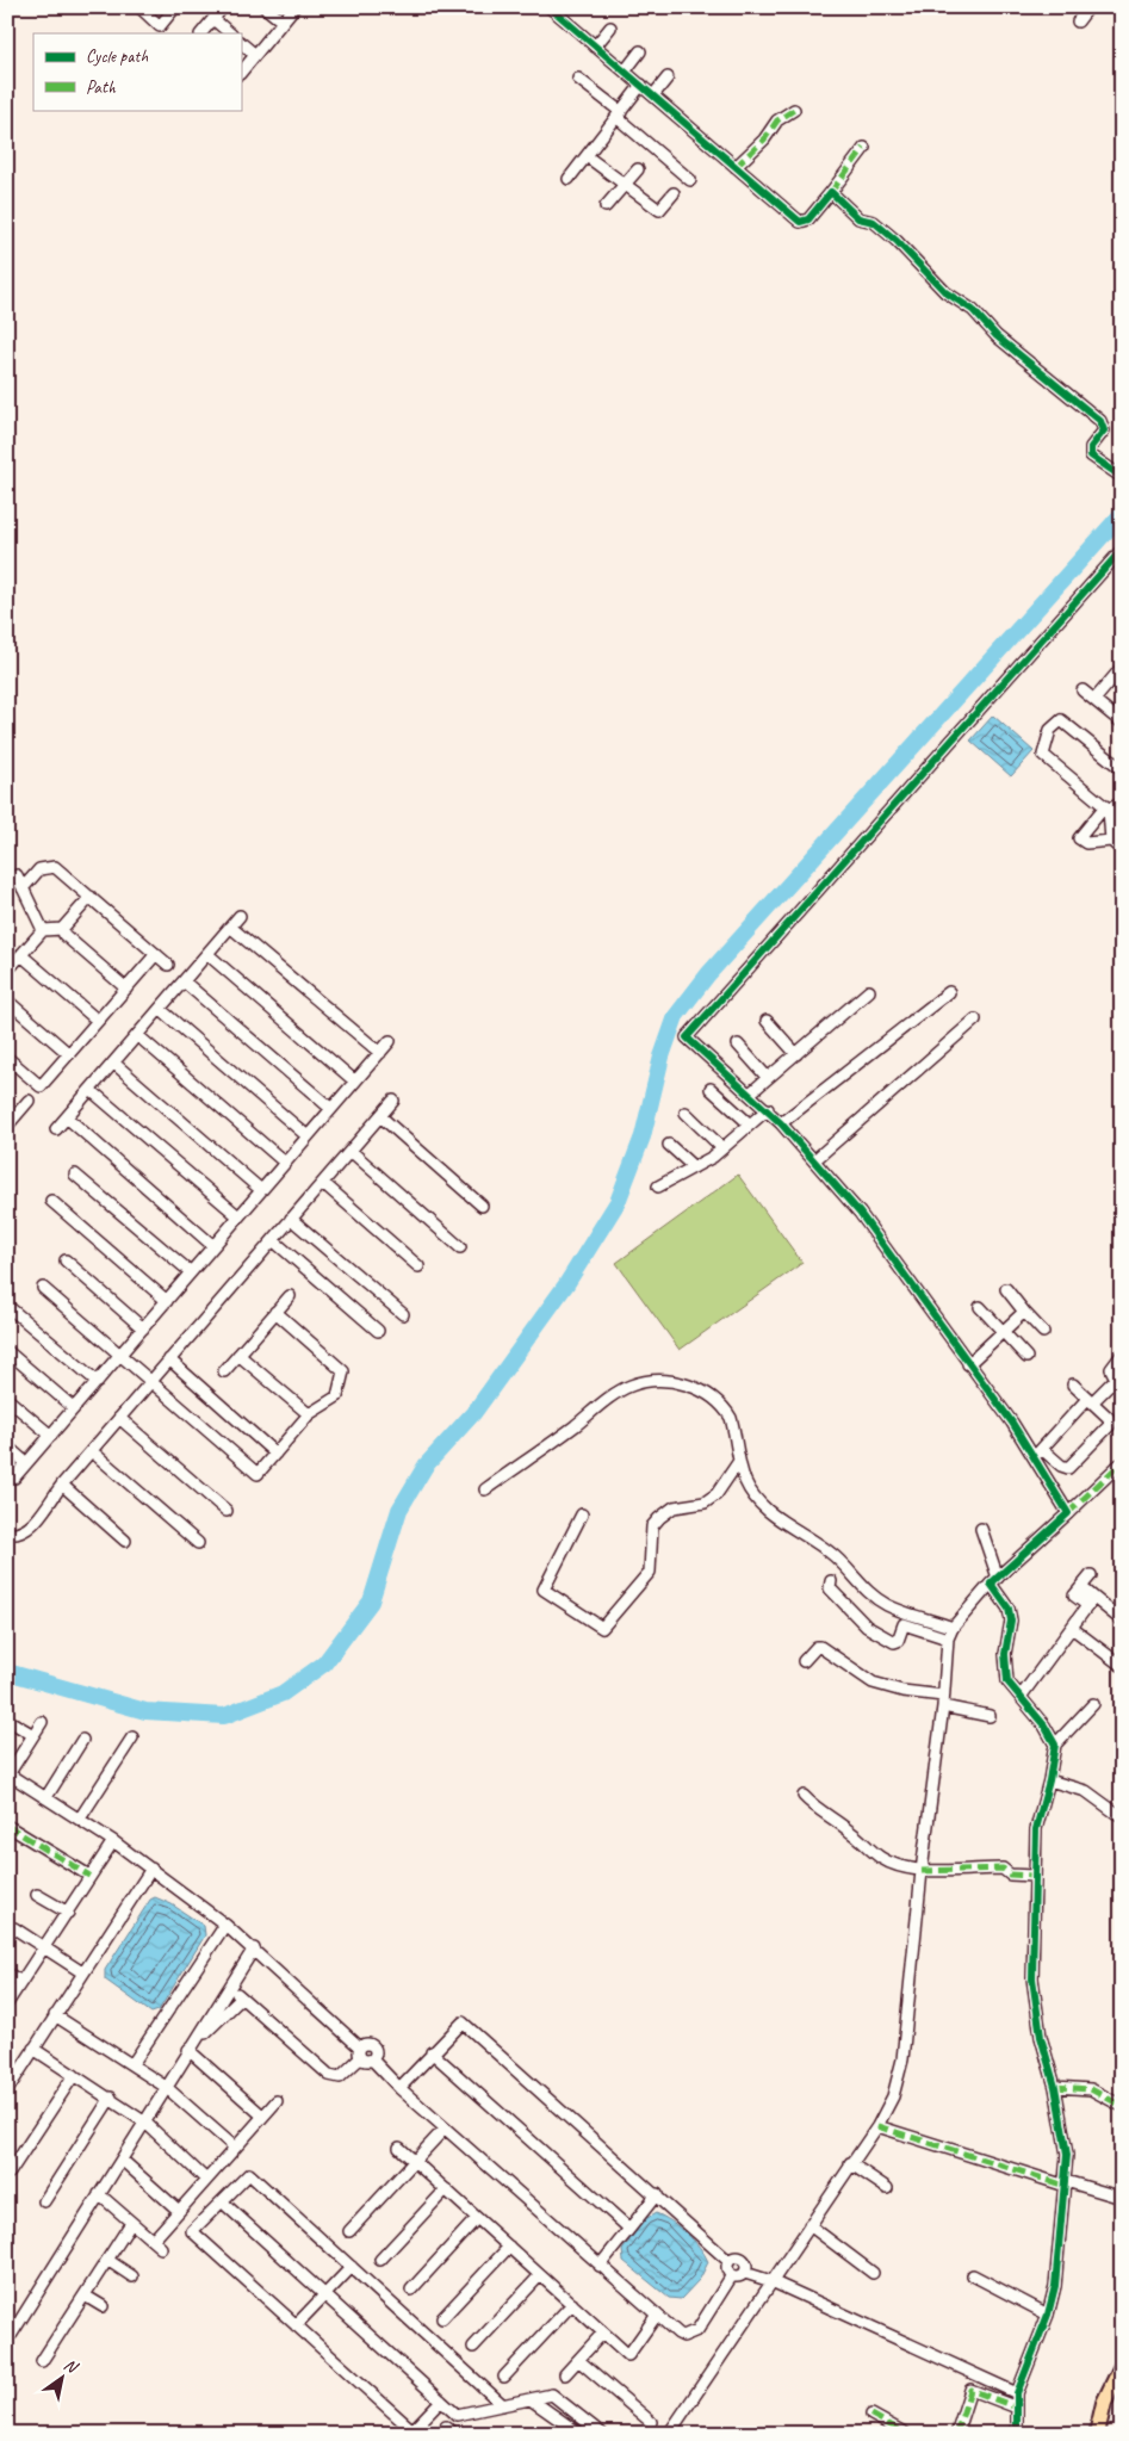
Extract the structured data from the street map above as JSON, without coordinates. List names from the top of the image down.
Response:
{
  "legend": ["Cycle path", "Path"],
  "north": "top right"
}
